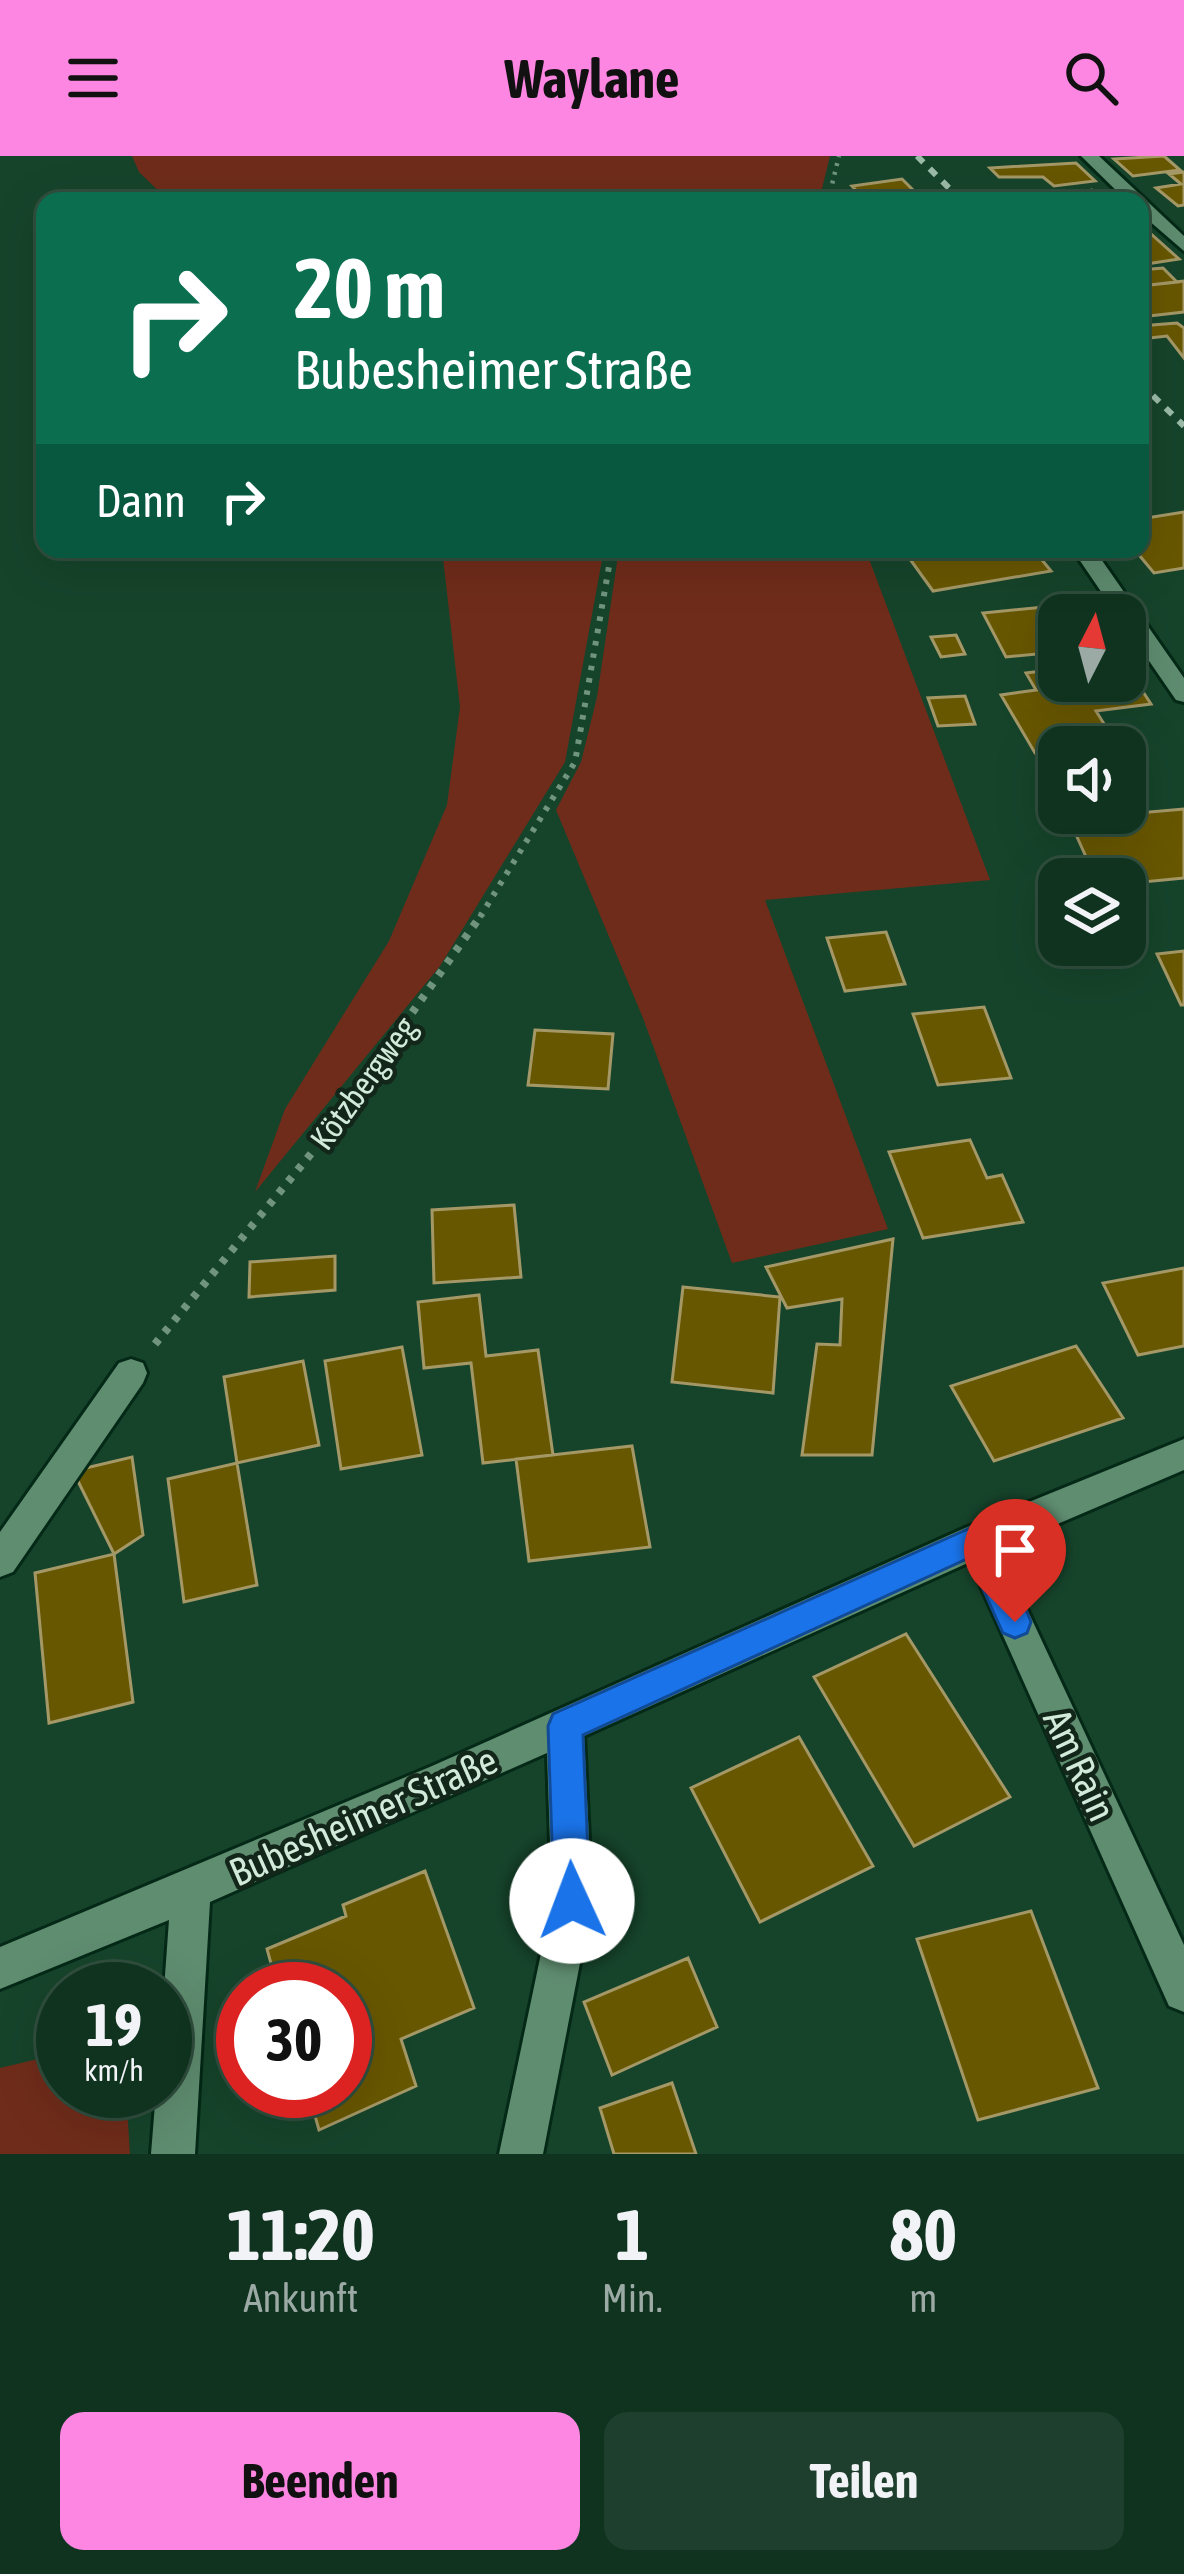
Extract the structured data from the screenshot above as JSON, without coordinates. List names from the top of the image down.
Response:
{
  "streets": {
    "street": ["Am Rain", "Bubesheimer Straße"],
    "path": ["Kötzbergweg"]
  },
  "crossings": [
    ["Am Rain", "Bubesheimer Straße"]
  ],
  "north": "top",
  "page": {
    "header": "Waylane",
    "turn": ["20 m", "Bubesheimer Straße"],
    "then": "Dann",
    "speed": "19 km/h",
    "limit": "30",
    "eta": [
      "11:20",
      "Ankunft",
      "1",
      "Min.",
      "80",
      "m"
    ],
    "buttons": ["Beenden", "Teilen"]
  }
}
